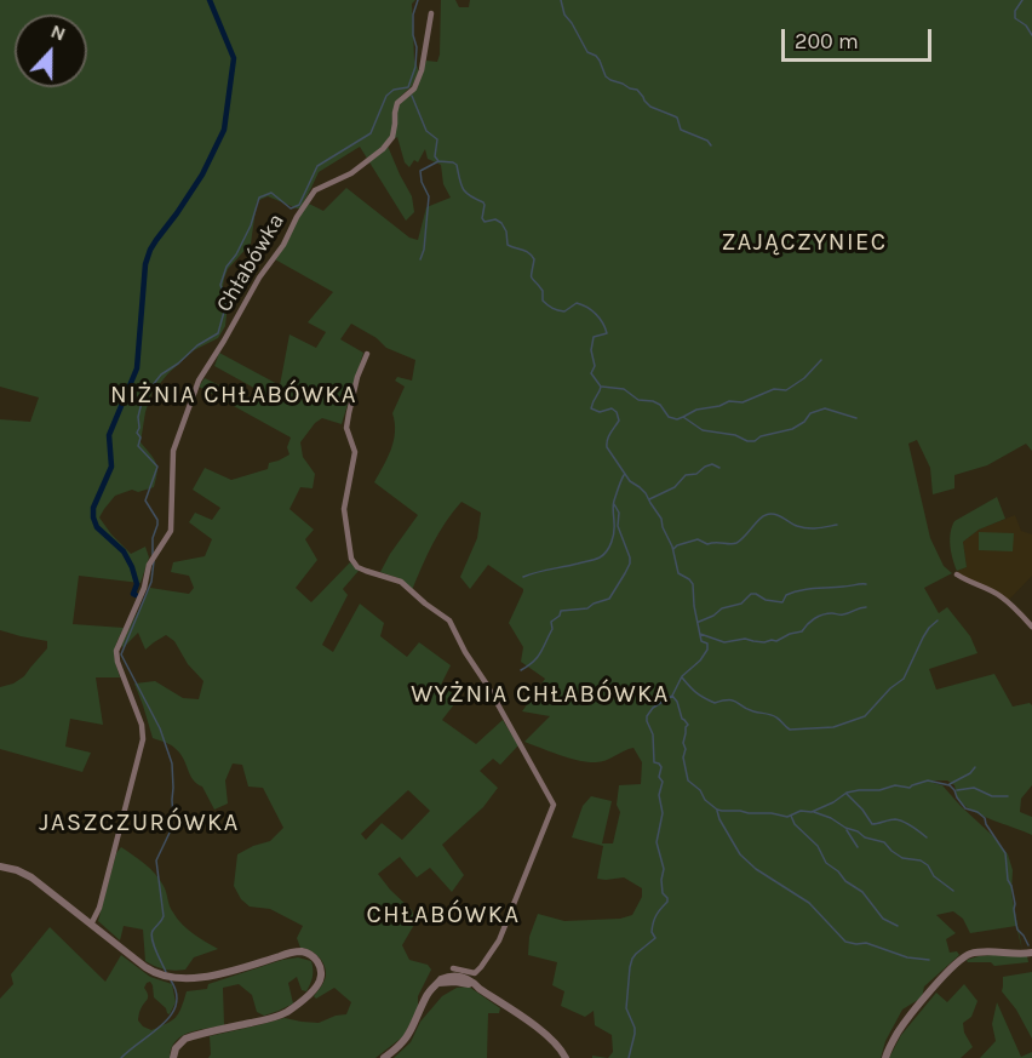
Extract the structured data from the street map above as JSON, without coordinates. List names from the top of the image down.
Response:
{
  "streets": {
    "street": ["Chłabówka"]
  },
  "districts": [
    "ZAJĄCZYNIEC",
    "NIŻNIA CHŁABÓWKA",
    "WYŻNIA CHŁABÓWKA",
    "JASZCZURÓWKA",
    "CHŁABÓWKA"
  ],
  "scale_bar": "200 m",
  "north": "top"
}
